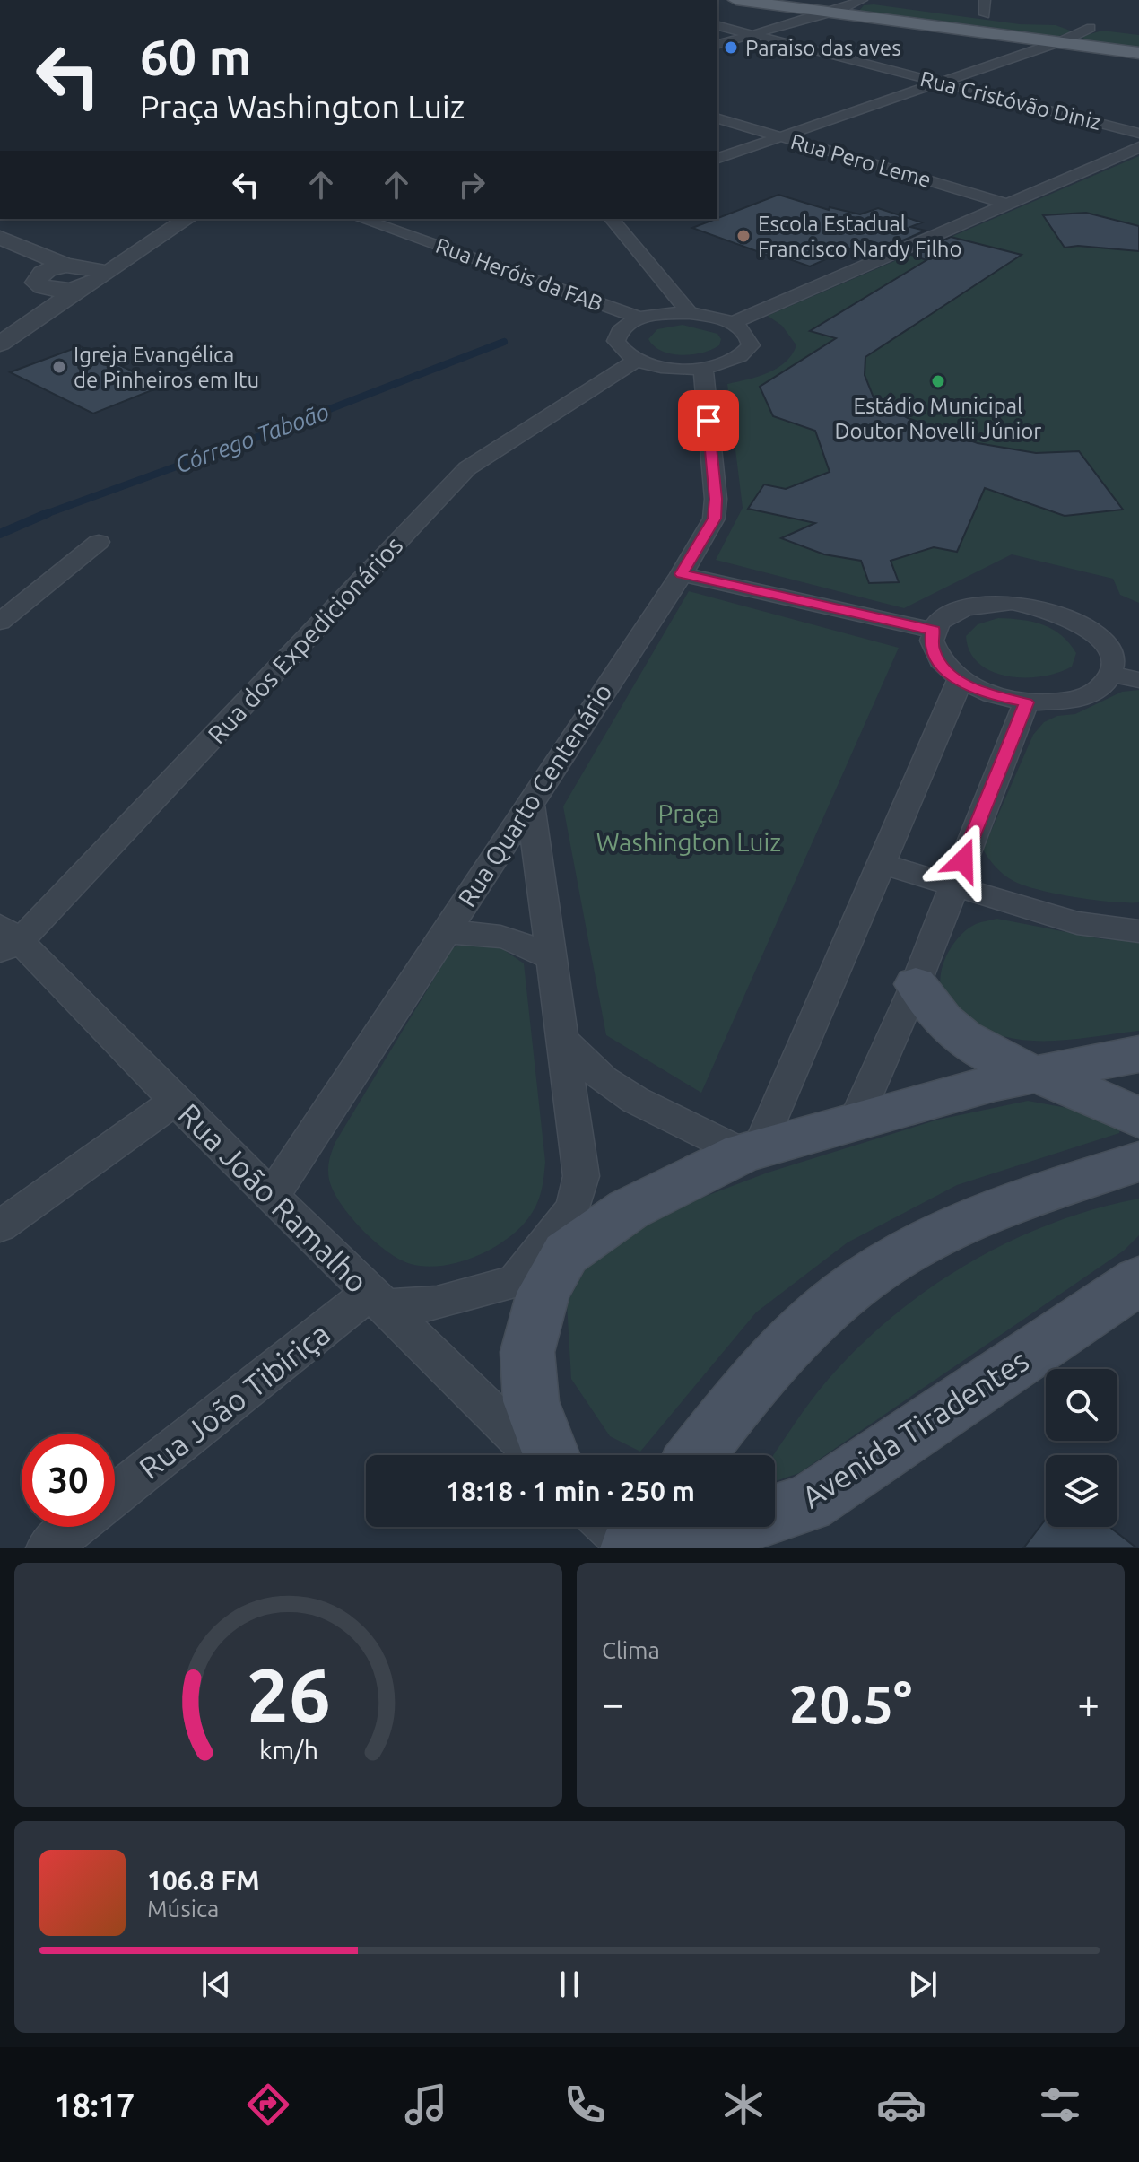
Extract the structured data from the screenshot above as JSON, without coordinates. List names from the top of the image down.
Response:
{
  "streets": {
    "main road": ["Avenida Tiradentes"],
    "street": [
      "Rua Cristóvão Diniz",
      "Rua Pero Leme",
      "Rua Heróis da FAB",
      "Rua dos Expedicionários",
      "Rua Quarto Centenário",
      "Rua João Ramalho",
      "Rua João Tibiriça"
    ]
  },
  "crossings": [
    ["Rua dos Expedicionários", "Rua João Ramalho"],
    ["Rua Quarto Centenário", "Rua João Ramalho"],
    ["Rua João Ramalho", "Rua João Tibiriça"]
  ],
  "water": ["Córrego Taboão"],
  "parks": ["Praça Washington Luiz"],
  "places": [
    "Paraiso das aves",
    "Escola Estadual Francisco Nardy Filho",
    "Igreja Evangélica de Pinheiros em Itu",
    "Estádio Municipal Doutor Novelli Júnior"
  ],
  "page": {
    "turn": ["60 m", "Praça Washington Luiz"],
    "limit": "30",
    "trip": "18:18 · 1 min · 250 m",
    "tile": "Clima",
    "heat": ["−", "20.5°", "+"],
    "song": ["106.8 FM", "Música"],
    "tabs": "18:17",
    "gauge": ["26", "km/h"]
  }
}
